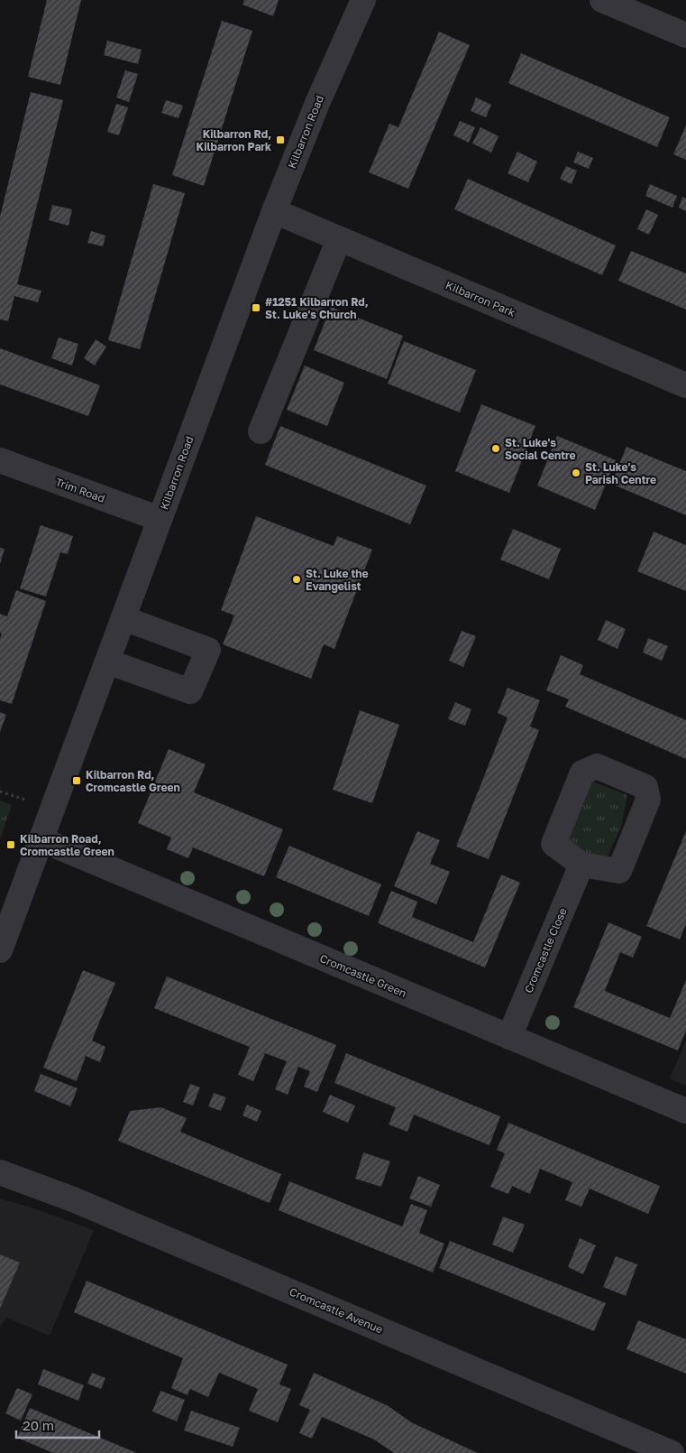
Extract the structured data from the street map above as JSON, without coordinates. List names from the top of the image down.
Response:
{
  "streets": {
    "street": [
      "Kilbarron Road",
      "Kilbarron Park",
      "Trim Road",
      "Cromcastle Close",
      "Cromcastle Green",
      "Cromcastle Avenue"
    ]
  },
  "crossings": [
    ["Kilbarron Road", "Kilbarron Park"],
    ["Kilbarron Road", "Trim Road"],
    ["Kilbarron Road", "Cromcastle Green"],
    ["Cromcastle Close", "Cromcastle Green"]
  ],
  "places": {
    "transit": [
      "Kilbarron Rd, Kilbarron Park",
      "#1251 Kilbarron Rd, St. Luke's Church",
      "Kilbarron Rd, Cromcastle Green",
      "Kilbarron Road, Cromcastle Green"
    ],
    "other": ["St. Luke's Social Centre", "St. Luke's Parish Centre", "St. Luke the Evangelist"]
  },
  "scale_bar": "20 m"
}
